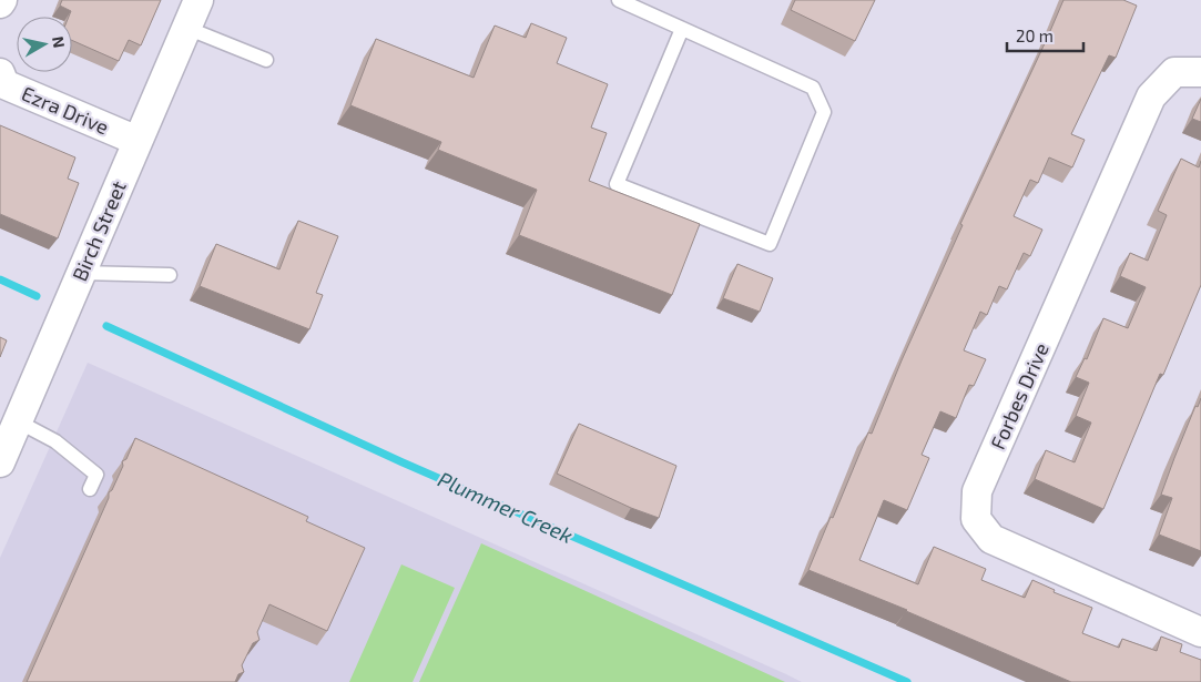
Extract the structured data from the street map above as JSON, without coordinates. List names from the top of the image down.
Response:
{
  "streets": {
    "street": ["Ezra Drive", "Birch Street", "Forbes Drive"]
  },
  "crossings": [
    ["Ezra Drive", "Birch Street"]
  ],
  "water": ["Plummer Creek"],
  "scale_bar": "20 m",
  "north": "right"
}
